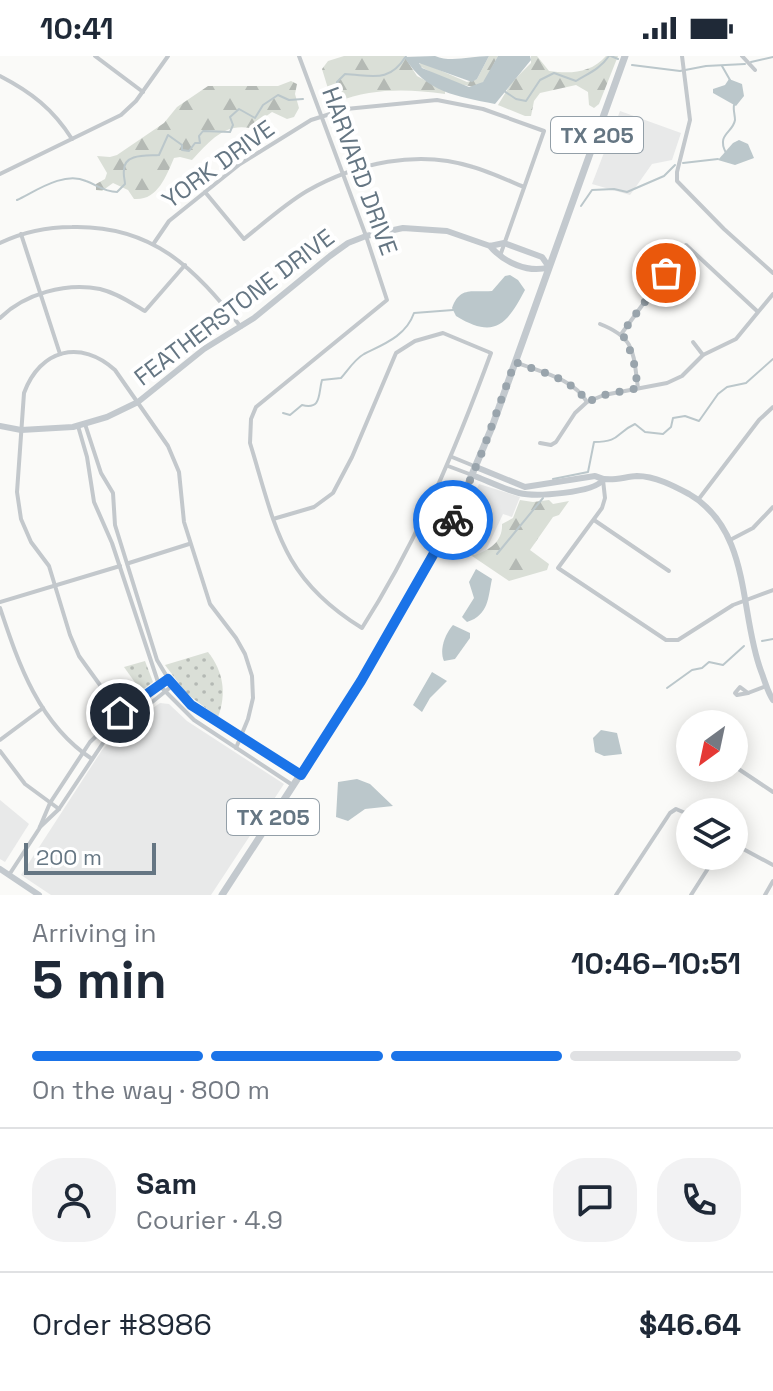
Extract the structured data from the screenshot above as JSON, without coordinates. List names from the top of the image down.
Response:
{
  "streets": {
    "main road": ["TX 205"],
    "street": ["YORK DRIVE", "HARVARD DRIVE", "FEATHERSTONE DRIVE"]
  },
  "crossings": [
    ["YORK DRIVE", "HARVARD DRIVE"],
    ["HARVARD DRIVE", "FEATHERSTONE DRIVE"]
  ],
  "scale_bar": "200 m",
  "north": "bottom left",
  "page": {
    "status": "10:41",
    "scale": "200 m",
    "heading": ["5 min", "Arriving in", "10:46–10:51"],
    "panel": [
      "Sam",
      "Courier · 4.9",
      "Order #8986",
      "$46.64"
    ],
    "bar": "On the way · 800 m"
  }
}
